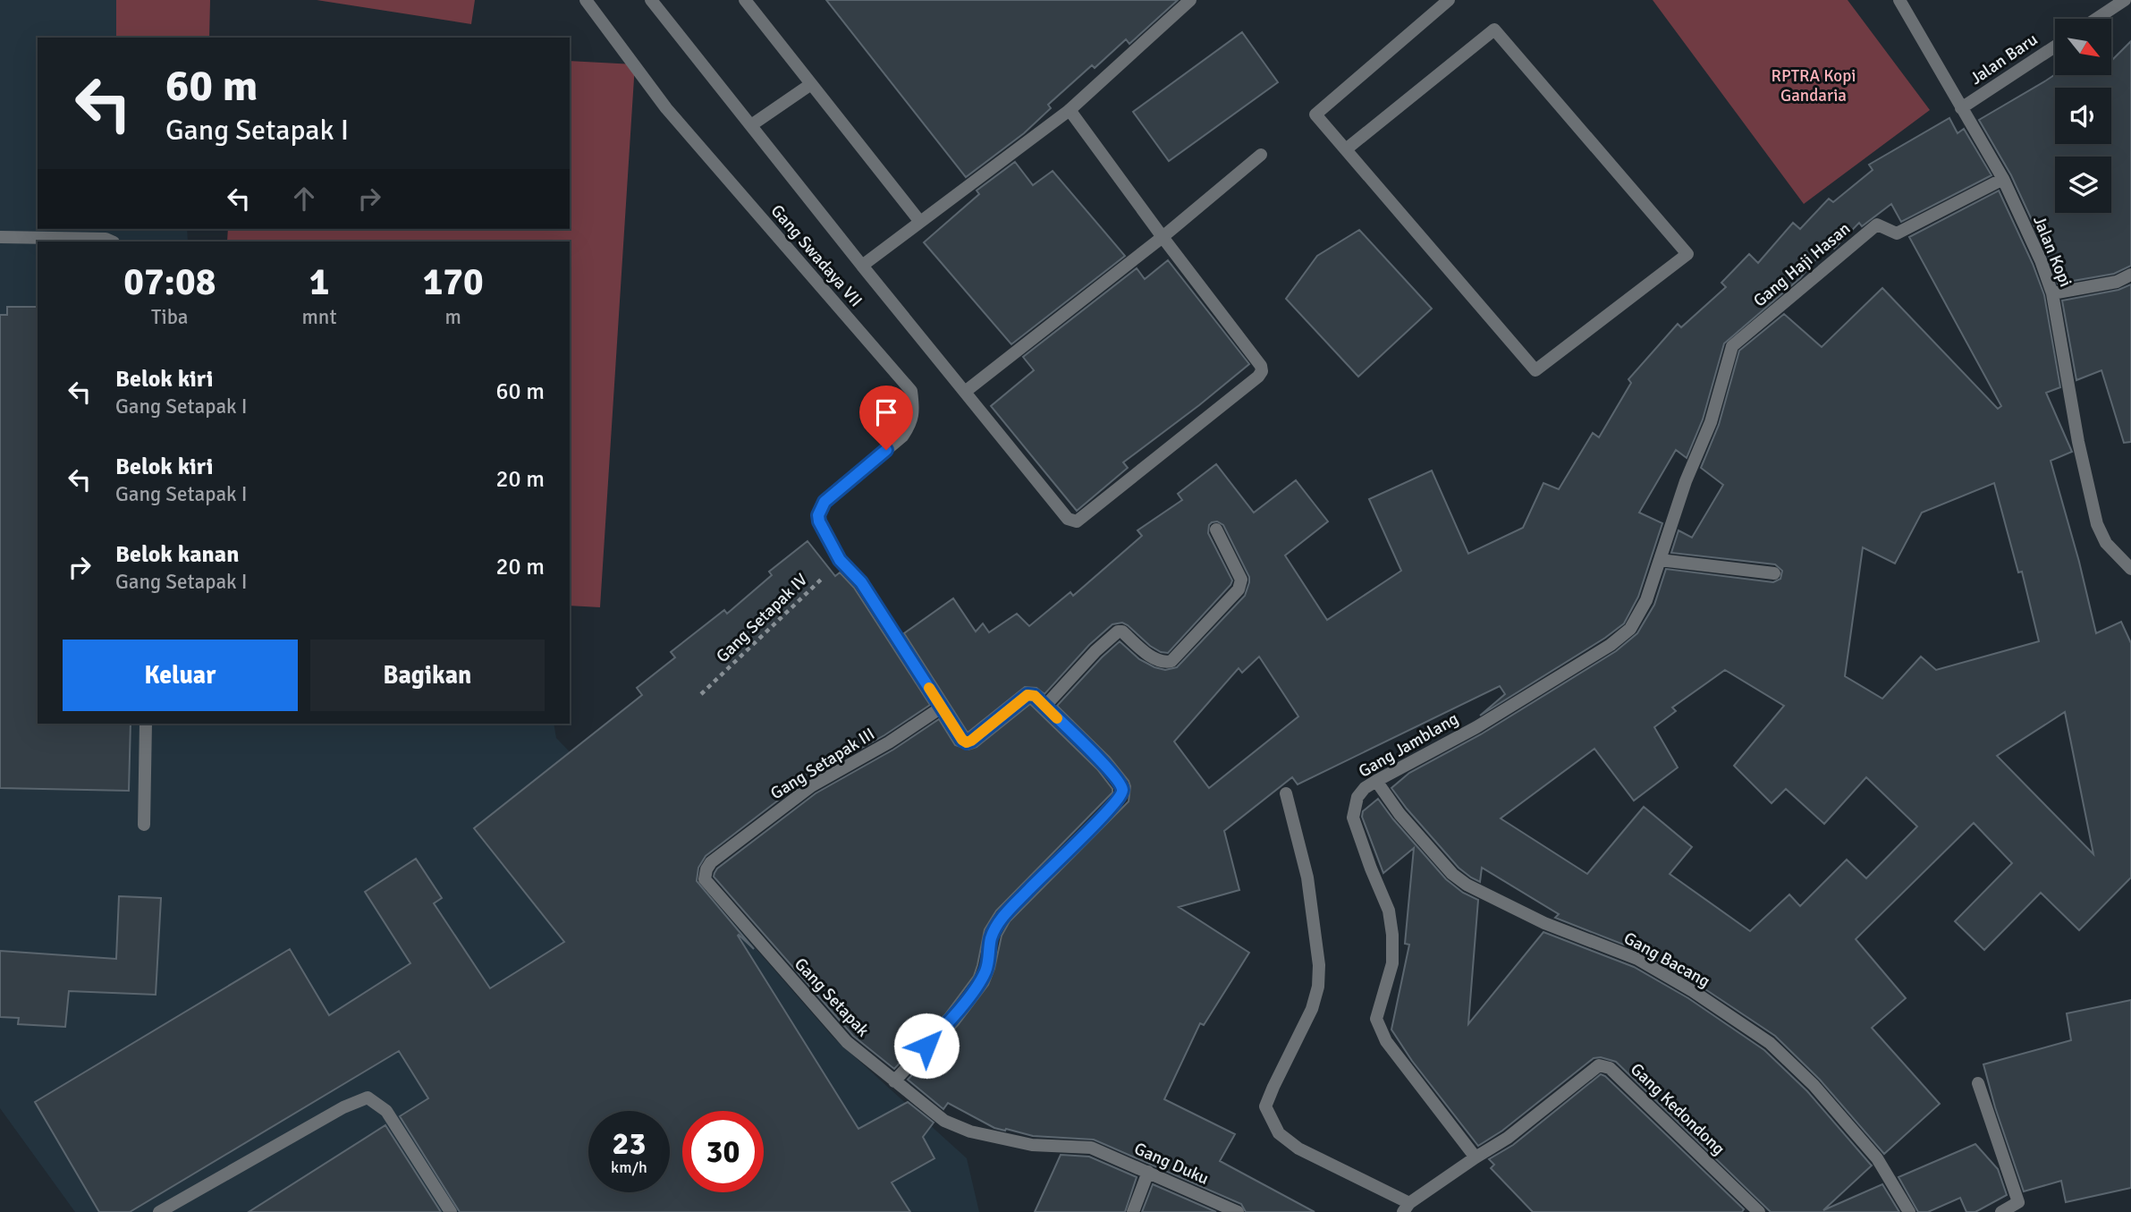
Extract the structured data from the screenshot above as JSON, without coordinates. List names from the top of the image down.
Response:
{
  "streets": {
    "street": [
      "Jalan Baru",
      "Jalan Kopi",
      "Gang Swadaya VII",
      "Gang Haji Hasan",
      "Gang Jamblang",
      "Gang Setapak III",
      "Gang Bacang",
      "Gang Setapak",
      "Gang Kedondong",
      "Gang Duku"
    ],
    "path": ["Gang Setapak IV"]
  },
  "crossings": [
    ["Jalan Baru", "Jalan Kopi"],
    ["Jalan Kopi", "Gang Haji Hasan"],
    ["Gang Swadaya VII", "Gang Setapak IV"],
    ["Gang Haji Hasan", "Gang Jamblang"],
    ["Gang Jamblang", "Gang Bacang"],
    ["Gang Jamblang", "Gang Kedondong"],
    ["Gang Setapak III", "Gang Setapak"],
    ["Gang Setapak", "Gang Duku"]
  ],
  "parks": ["RPTRA Kopi Gandaria"],
  "north": "bottom right",
  "page": {
    "turn": ["60 m", "Gang Setapak I"],
    "eta": [
      "07:08",
      "Tiba",
      "1",
      "mnt",
      "170",
      "m"
    ],
    "list": [
      {
        "name": "Belok kiri",
        "note": "Gang Setapak I",
        "value": "60 m"
      },
      {
        "name": "Belok kiri",
        "note": "Gang Setapak I",
        "value": "20 m"
      },
      {
        "name": "Belok kanan",
        "note": "Gang Setapak I",
        "value": "20 m"
      }
    ],
    "buttons": ["Keluar", "Bagikan"],
    "speed": "23 km/h",
    "limit": "30"
  }
}
